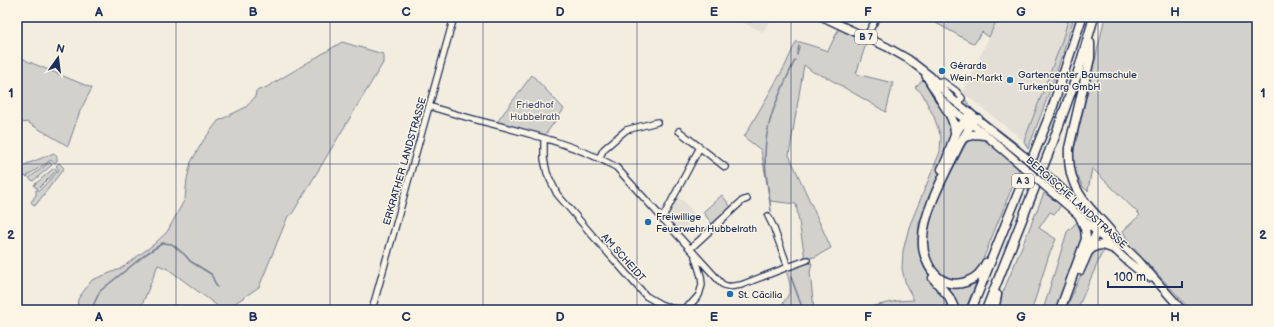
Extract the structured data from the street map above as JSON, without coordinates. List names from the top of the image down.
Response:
{
  "streets": {
    "highway": ["A 3"],
    "main road": ["B 7", "BERGISCHE LANDSTRASSE"],
    "street": ["ERKRATHER LANDSTRASSE", "AM SCHEIDT"]
  },
  "parks": ["Friedhof Hubbelrath"],
  "places": [
    "Gérards Wein-Markt",
    "Gartencenter Baumschule Turkenburg GmbH",
    "Freiwillige Feuerwehr Hubbelrath",
    "St. Cäcilia"
  ],
  "scale_bar": "100 m",
  "north": "top",
  "grid": {
    "columns": [
      "A",
      "B",
      "C",
      "D",
      "E",
      "F",
      "G",
      "H"
    ],
    "rows": ["1", "2"]
  }
}
